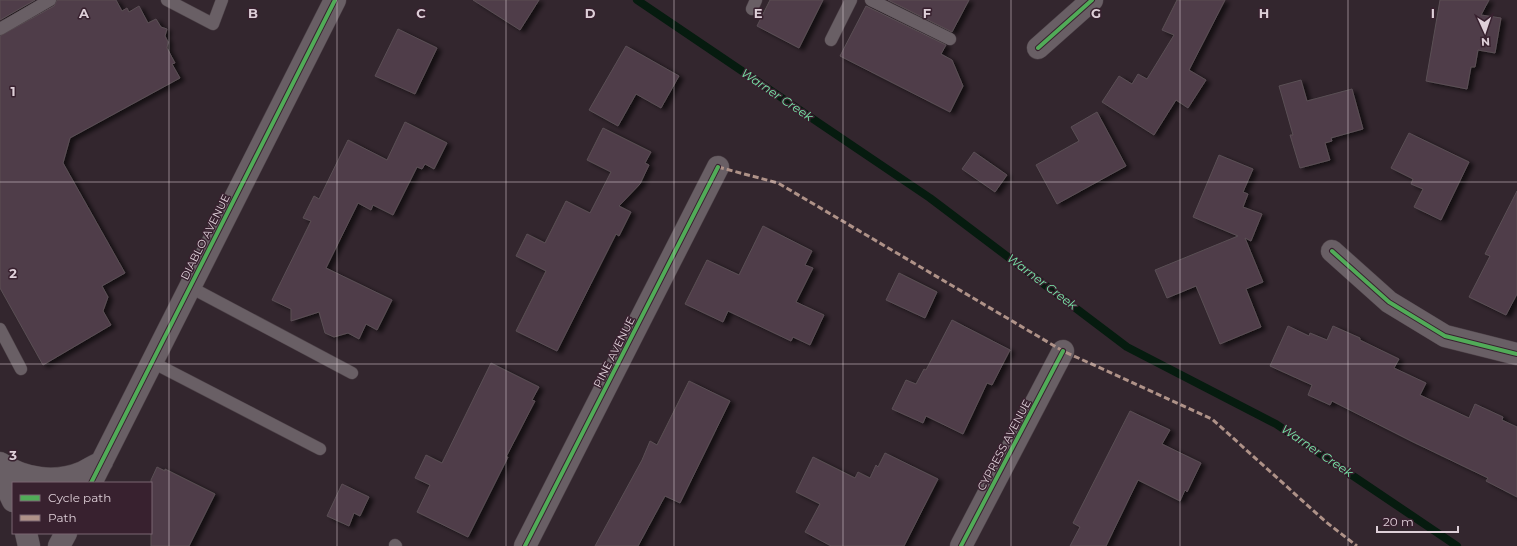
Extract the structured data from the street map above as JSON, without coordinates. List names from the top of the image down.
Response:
{
  "streets": {
    "street": ["DIABLO AVENUE", "PINE AVENUE", "CYPRESS AVENUE"]
  },
  "water": ["Warner Creek"],
  "legend": ["Cycle path", "Path"],
  "scale_bar": "20 m",
  "north": "bottom",
  "grid": {
    "columns": [
      "A",
      "B",
      "C",
      "D",
      "E",
      "F",
      "G",
      "H",
      "I"
    ],
    "rows": ["1", "2", "3"]
  }
}
